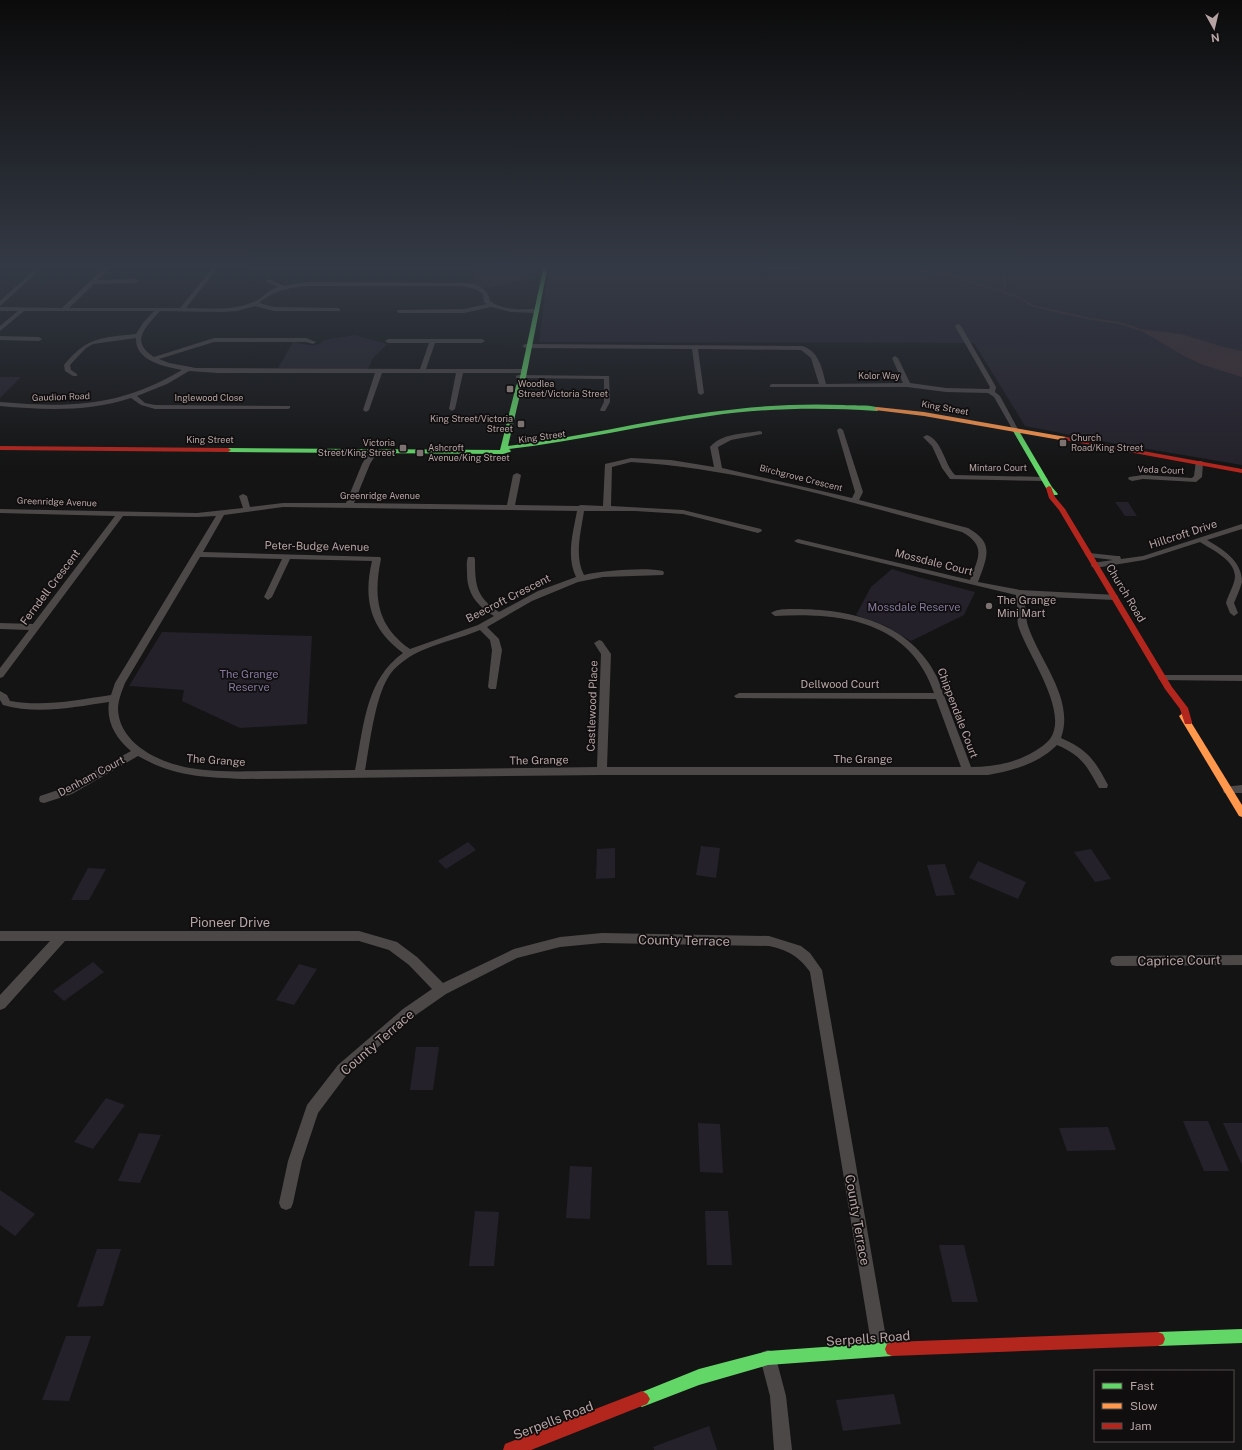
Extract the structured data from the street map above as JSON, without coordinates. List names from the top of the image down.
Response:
{
  "streets": {
    "main road": ["King Street", "Church Road", "Serpells Road"],
    "street": [
      "Kolor Way",
      "Gaudion Road",
      "Inglewood Close",
      "Mintaro Court",
      "Veda Court",
      "Birchgrove Crescent",
      "Greenridge Avenue",
      "Hillcroft Drive",
      "Peter-Budge Avenue",
      "Mossdale Court",
      "Ferndell Crescent",
      "Beecroft Crescent",
      "Dellwood Court",
      "Castlewood Place",
      "Chippendale Court",
      "The Grange",
      "Denham Court",
      "Pioneer Drive",
      "County Terrace",
      "Caprice Court"
    ]
  },
  "crossings": [
    ["Kolor Way", "Church Road"],
    ["Gaudion Road", "Inglewood Close"],
    ["King Street", "Veda Court"],
    ["King Street", "Church Road"],
    ["Mintaro Court", "Church Road"],
    ["Birchgrove Crescent", "Greenridge Avenue"],
    ["Birchgrove Crescent", "Mossdale Court"],
    ["Greenridge Avenue", "Ferndell Crescent"],
    ["Greenridge Avenue", "The Grange"],
    ["Hillcroft Drive", "Church Road"],
    ["Peter-Budge Avenue", "Beecroft Crescent"],
    ["Peter-Budge Avenue", "The Grange"],
    ["Mossdale Court", "Church Road"],
    ["Beecroft Crescent", "The Grange"],
    ["Dellwood Court", "Chippendale Court"],
    ["Castlewood Place", "The Grange"],
    ["Chippendale Court", "The Grange"],
    ["The Grange", "Denham Court"],
    ["Pioneer Drive", "County Terrace"],
    ["County Terrace", "Serpells Road"]
  ],
  "parks": ["Mossdale Reserve", "The Grange Reserve"],
  "places": {
    "transit": [
      "Woodlea Street/Victoria Street",
      "King Street/Victoria Street",
      "Church Road/King Street",
      "Victoria Street/King Street",
      "Ashcroft Avenue/King Street"
    ],
    "other": ["The Grange Mini Mart"]
  },
  "legend": ["Fast", "Slow", "Jam"],
  "north": "bottom"
}
